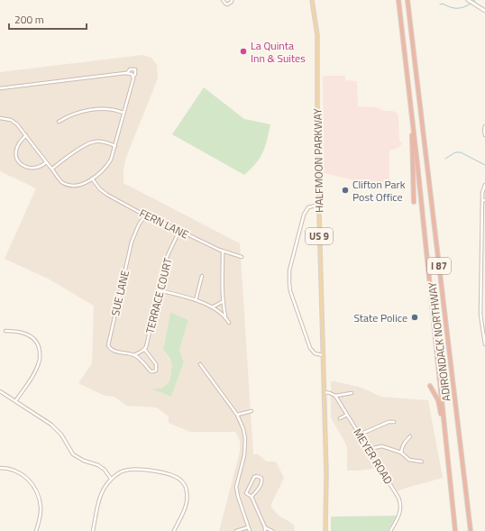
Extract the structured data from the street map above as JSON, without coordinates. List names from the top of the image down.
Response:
{
  "streets": {
    "highway": ["I 87", "ADIRONDACK NORTHWAY"],
    "main road": ["HALFMOON PARKWAY", "US 9"],
    "street": [
      "FERN LANE",
      "SUE LANE",
      "TERRACE COURT",
      "MEYER ROAD"
    ]
  },
  "crossings": [
    ["FERN LANE", "SUE LANE"],
    ["FERN LANE", "TERRACE COURT"]
  ],
  "places": ["La Quinta Inn & Suites", "Clifton Park Post Office", "State Police"],
  "scale_bar": "200 m"
}
